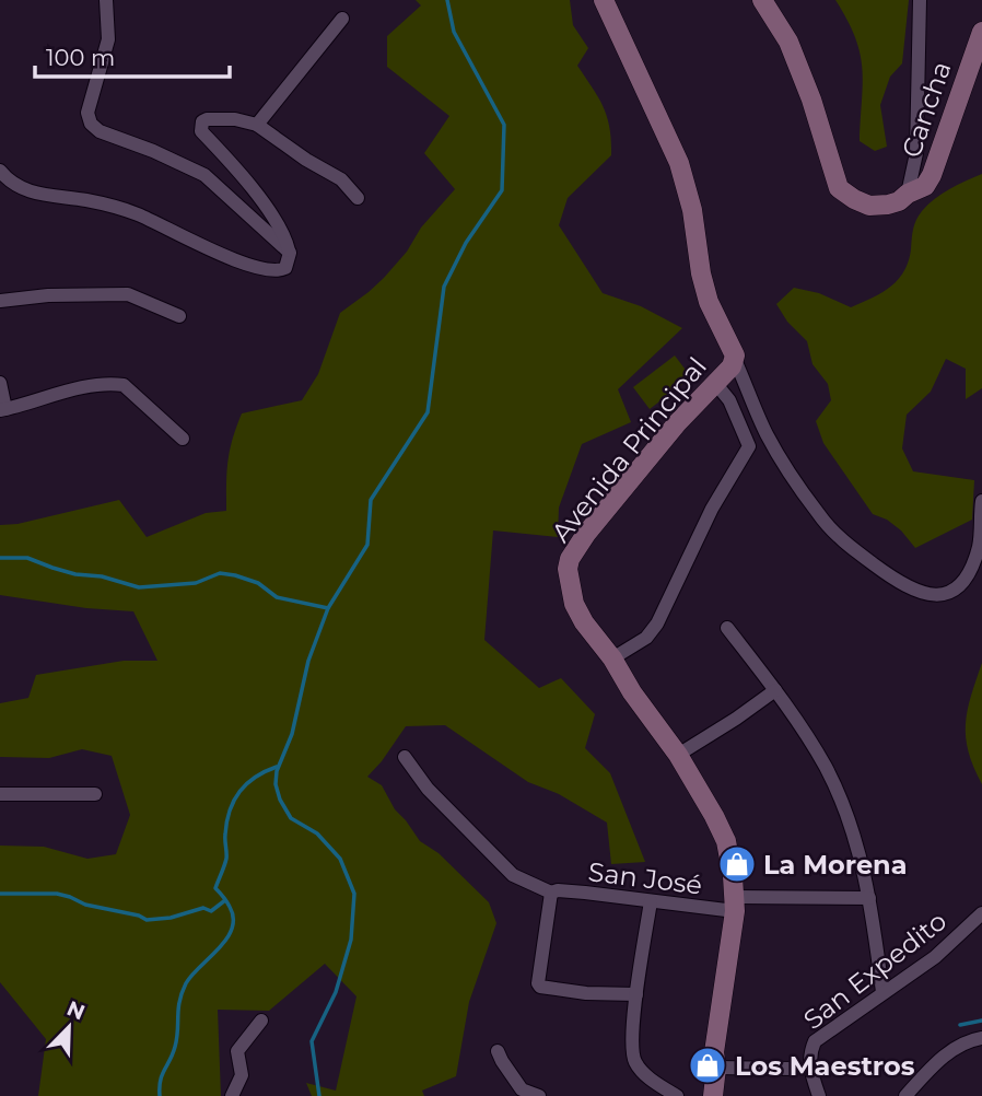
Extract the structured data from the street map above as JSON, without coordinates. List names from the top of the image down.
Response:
{
  "streets": {
    "street": [
      "Cancha",
      "Avenida Principal",
      "San José",
      "San Expedito"
    ]
  },
  "crossings": [
    ["Avenida Principal", "San José"]
  ],
  "places": {
    "shop": ["La Morena", "Los Maestros"]
  },
  "scale_bar": "100 m",
  "north": "top right"
}
